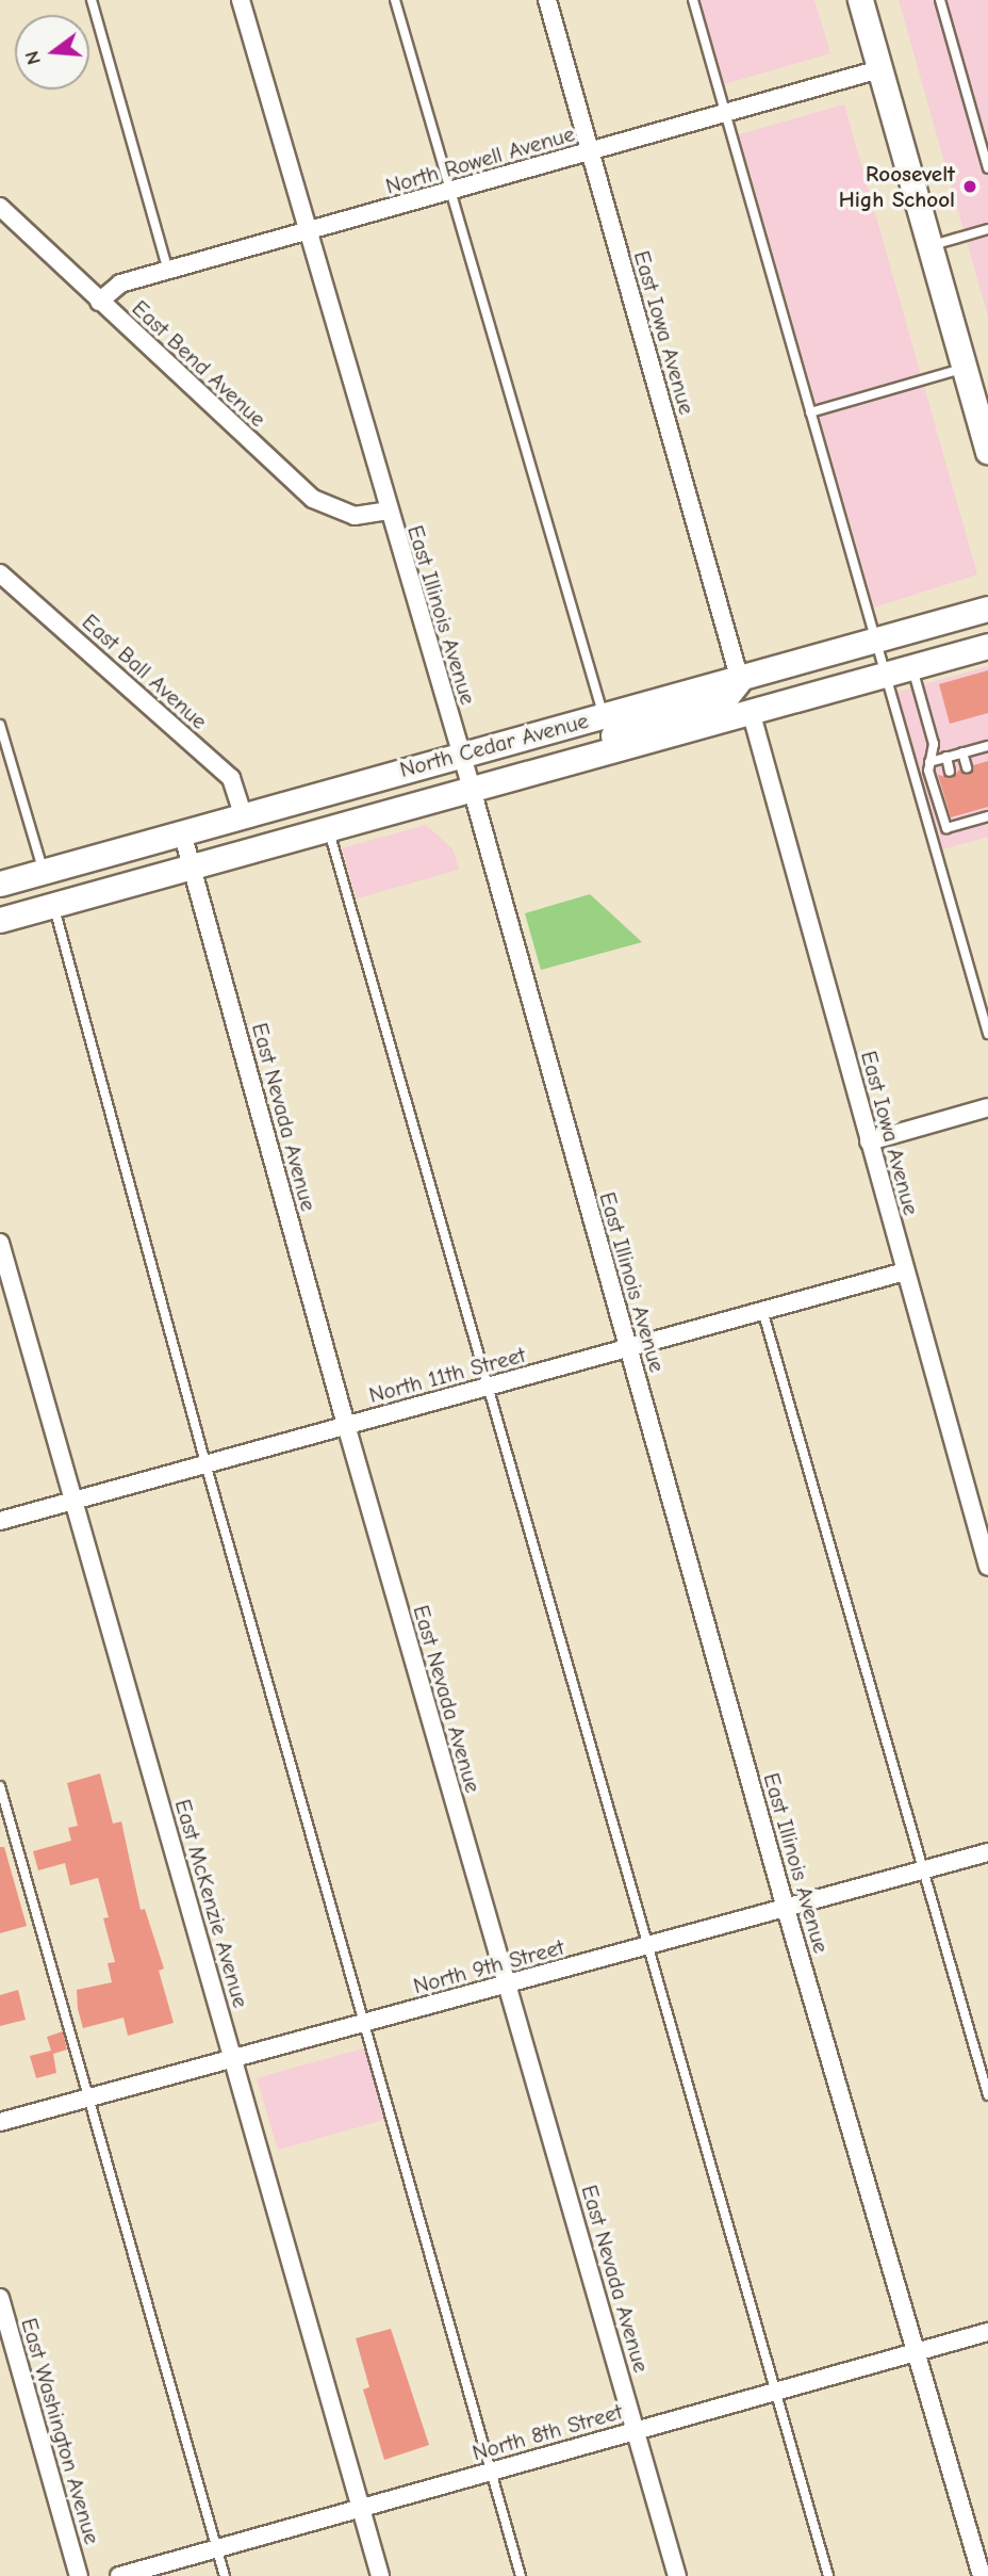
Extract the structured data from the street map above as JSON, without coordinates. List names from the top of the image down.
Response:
{
  "streets": {
    "main road": ["North Cedar Avenue"],
    "street": [
      "North Rowell Avenue",
      "East Iowa Avenue",
      "East Bend Avenue",
      "East Illinois Avenue",
      "East Ball Avenue",
      "East Nevada Avenue",
      "North 11th Street",
      "East McKenzie Avenue",
      "North 9th Street",
      "East Washington Avenue",
      "North 8th Street"
    ]
  },
  "crossings": [
    ["North Rowell Avenue", "East Iowa Avenue"],
    ["North Rowell Avenue", "East Bend Avenue"],
    ["North Rowell Avenue", "East Illinois Avenue"],
    ["East Iowa Avenue", "North Cedar Avenue"],
    ["East Iowa Avenue", "North 11th Street"],
    ["East Bend Avenue", "East Illinois Avenue"],
    ["East Illinois Avenue", "North Cedar Avenue"],
    ["East Illinois Avenue", "North 11th Street"],
    ["East Illinois Avenue", "North 9th Street"],
    ["East Illinois Avenue", "North 8th Street"],
    ["East Ball Avenue", "North Cedar Avenue"],
    ["North Cedar Avenue", "East Nevada Avenue"],
    ["East Nevada Avenue", "North 11th Street"],
    ["East Nevada Avenue", "North 9th Street"],
    ["East Nevada Avenue", "North 8th Street"],
    ["North 11th Street", "East McKenzie Avenue"],
    ["East McKenzie Avenue", "North 9th Street"],
    ["East McKenzie Avenue", "North 8th Street"]
  ],
  "places": ["Roosevelt High School"],
  "north": "left"
}
